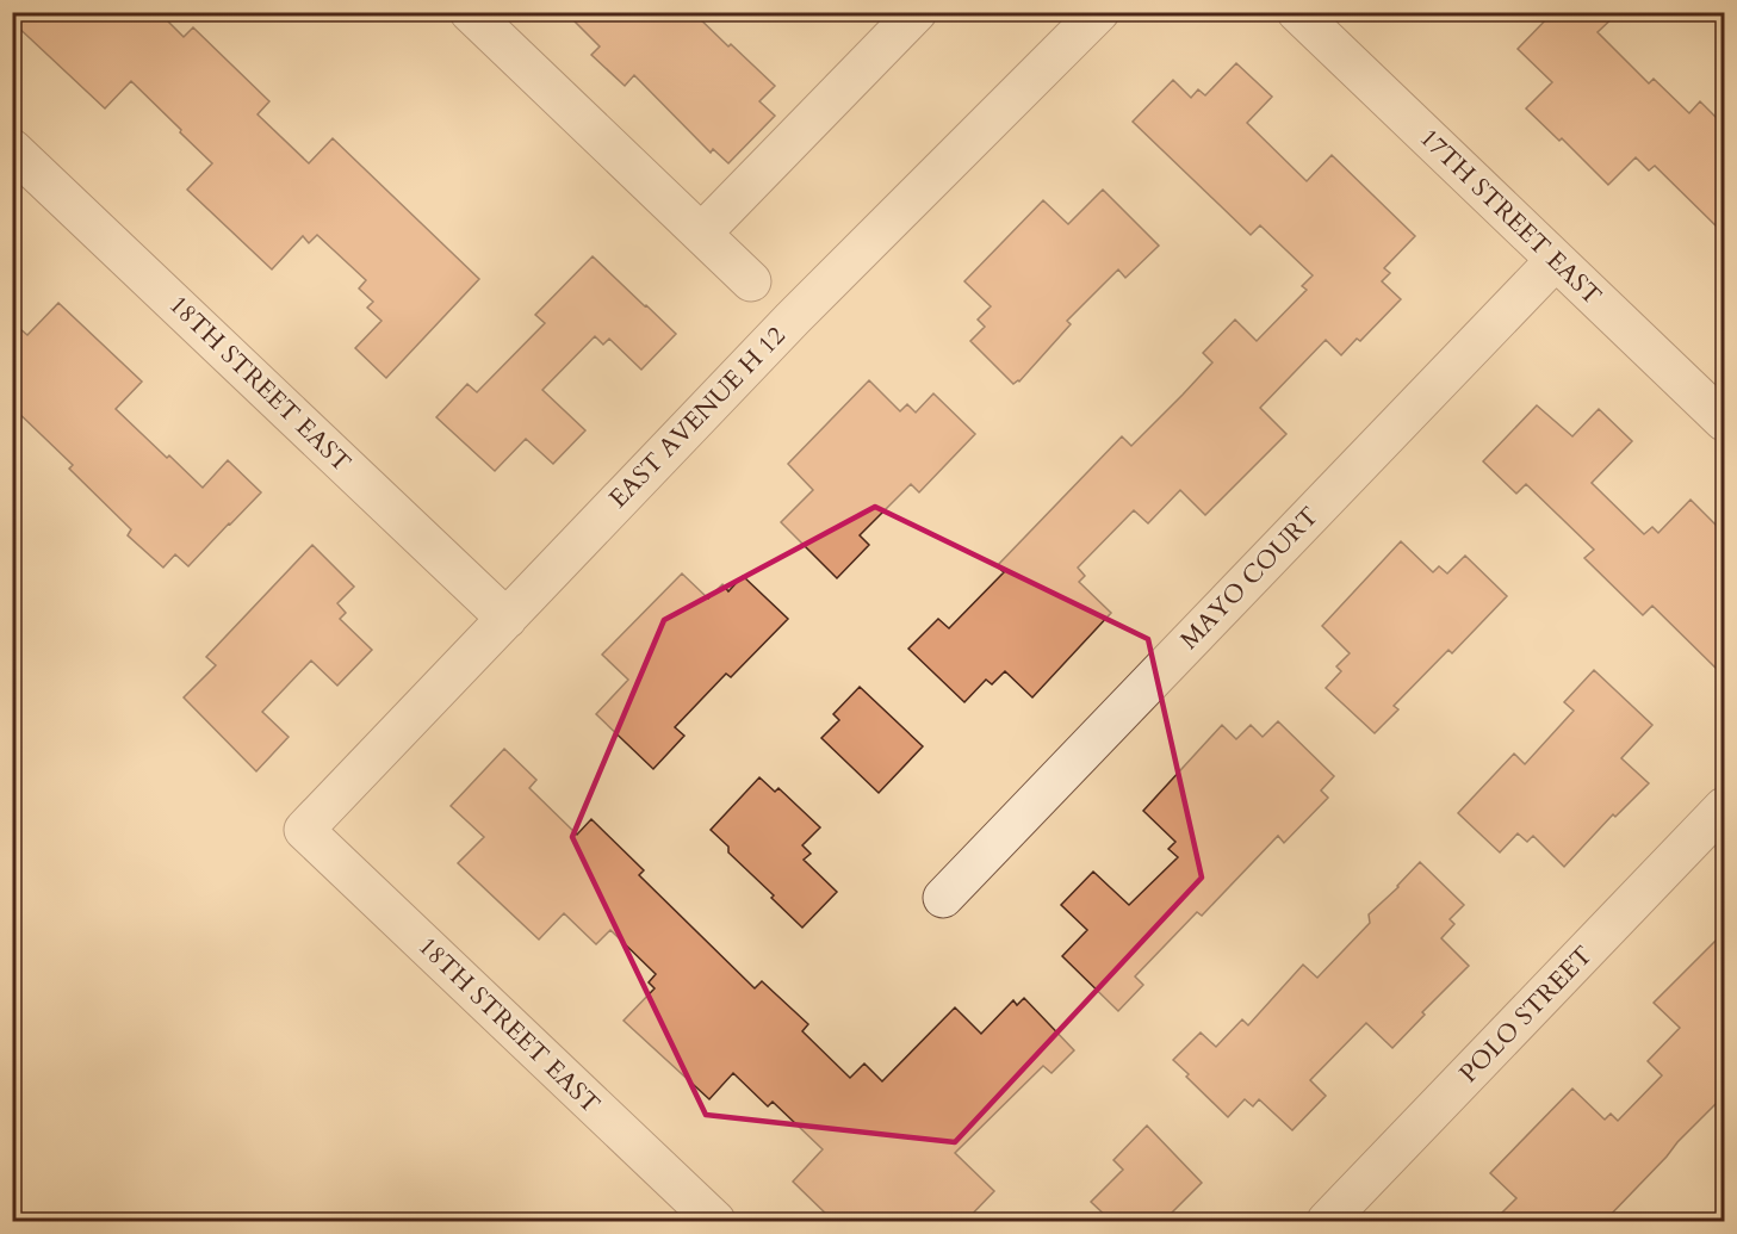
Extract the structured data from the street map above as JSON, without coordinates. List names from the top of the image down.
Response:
{
  "streets": {
    "street": [
      "17TH STREET EAST",
      "18TH STREET EAST",
      "EAST AVENUE H 12",
      "MAYO COURT",
      "POLO STREET"
    ]
  },
  "crossings": [
    ["17TH STREET EAST", "MAYO COURT"],
    ["18TH STREET EAST", "EAST AVENUE H 12"]
  ]
}
